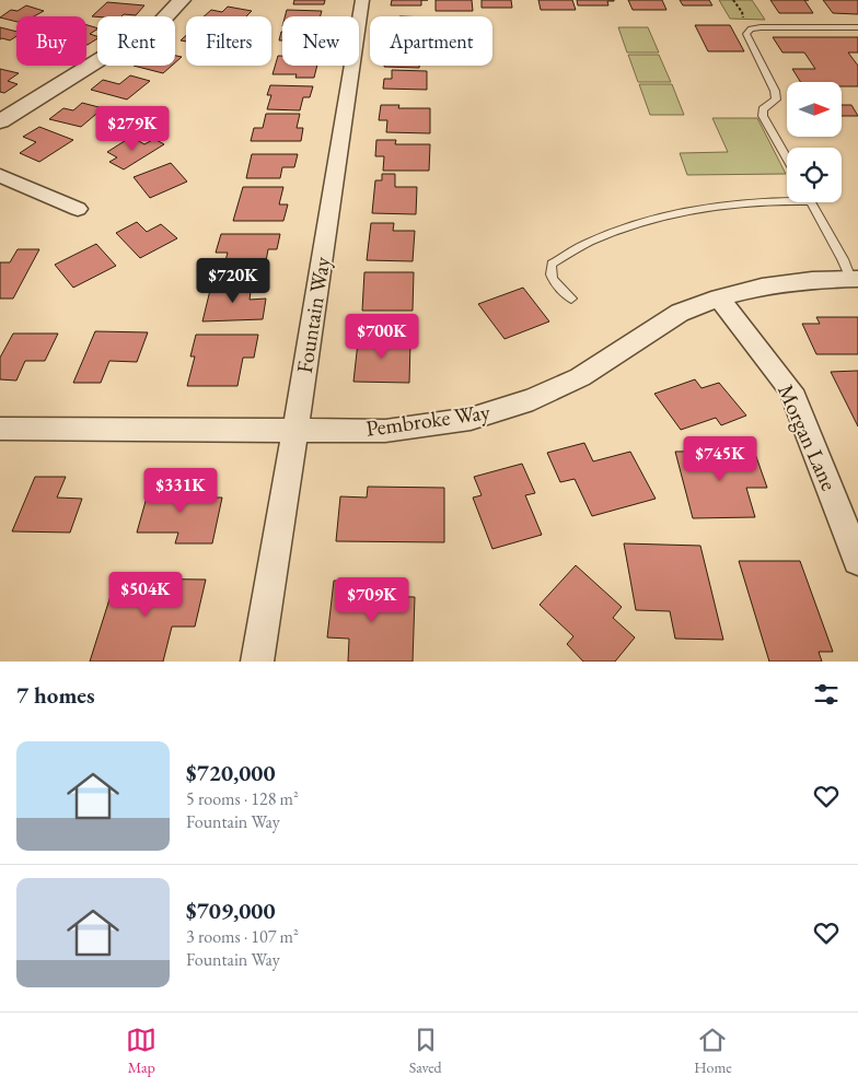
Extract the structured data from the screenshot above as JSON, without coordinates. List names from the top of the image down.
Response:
{
  "streets": {
    "street": ["Fountain Way", "Pembroke Way", "Morgan Lane"]
  },
  "crossings": [
    ["Fountain Way", "Pembroke Way"],
    ["Pembroke Way", "Morgan Lane"]
  ],
  "north": "right",
  "page": {
    "chip": [
      "Buy",
      "Rent",
      "Filters",
      "New",
      "Apartment"
    ],
    "price": [
      "$279K",
      "$720K",
      "$700K",
      "$745K",
      "$331K",
      "$504K",
      "$709K"
    ],
    "heading": "7 homes",
    "list": [
      {
        "name": "$720,000",
        "note": "5 rooms · 128 m² · Fountain Way"
      },
      {
        "name": "$709,000",
        "note": "3 rooms · 107 m² · Fountain Way"
      }
    ],
    "tabs": ["Map", "Saved", "Home"]
  }
}
